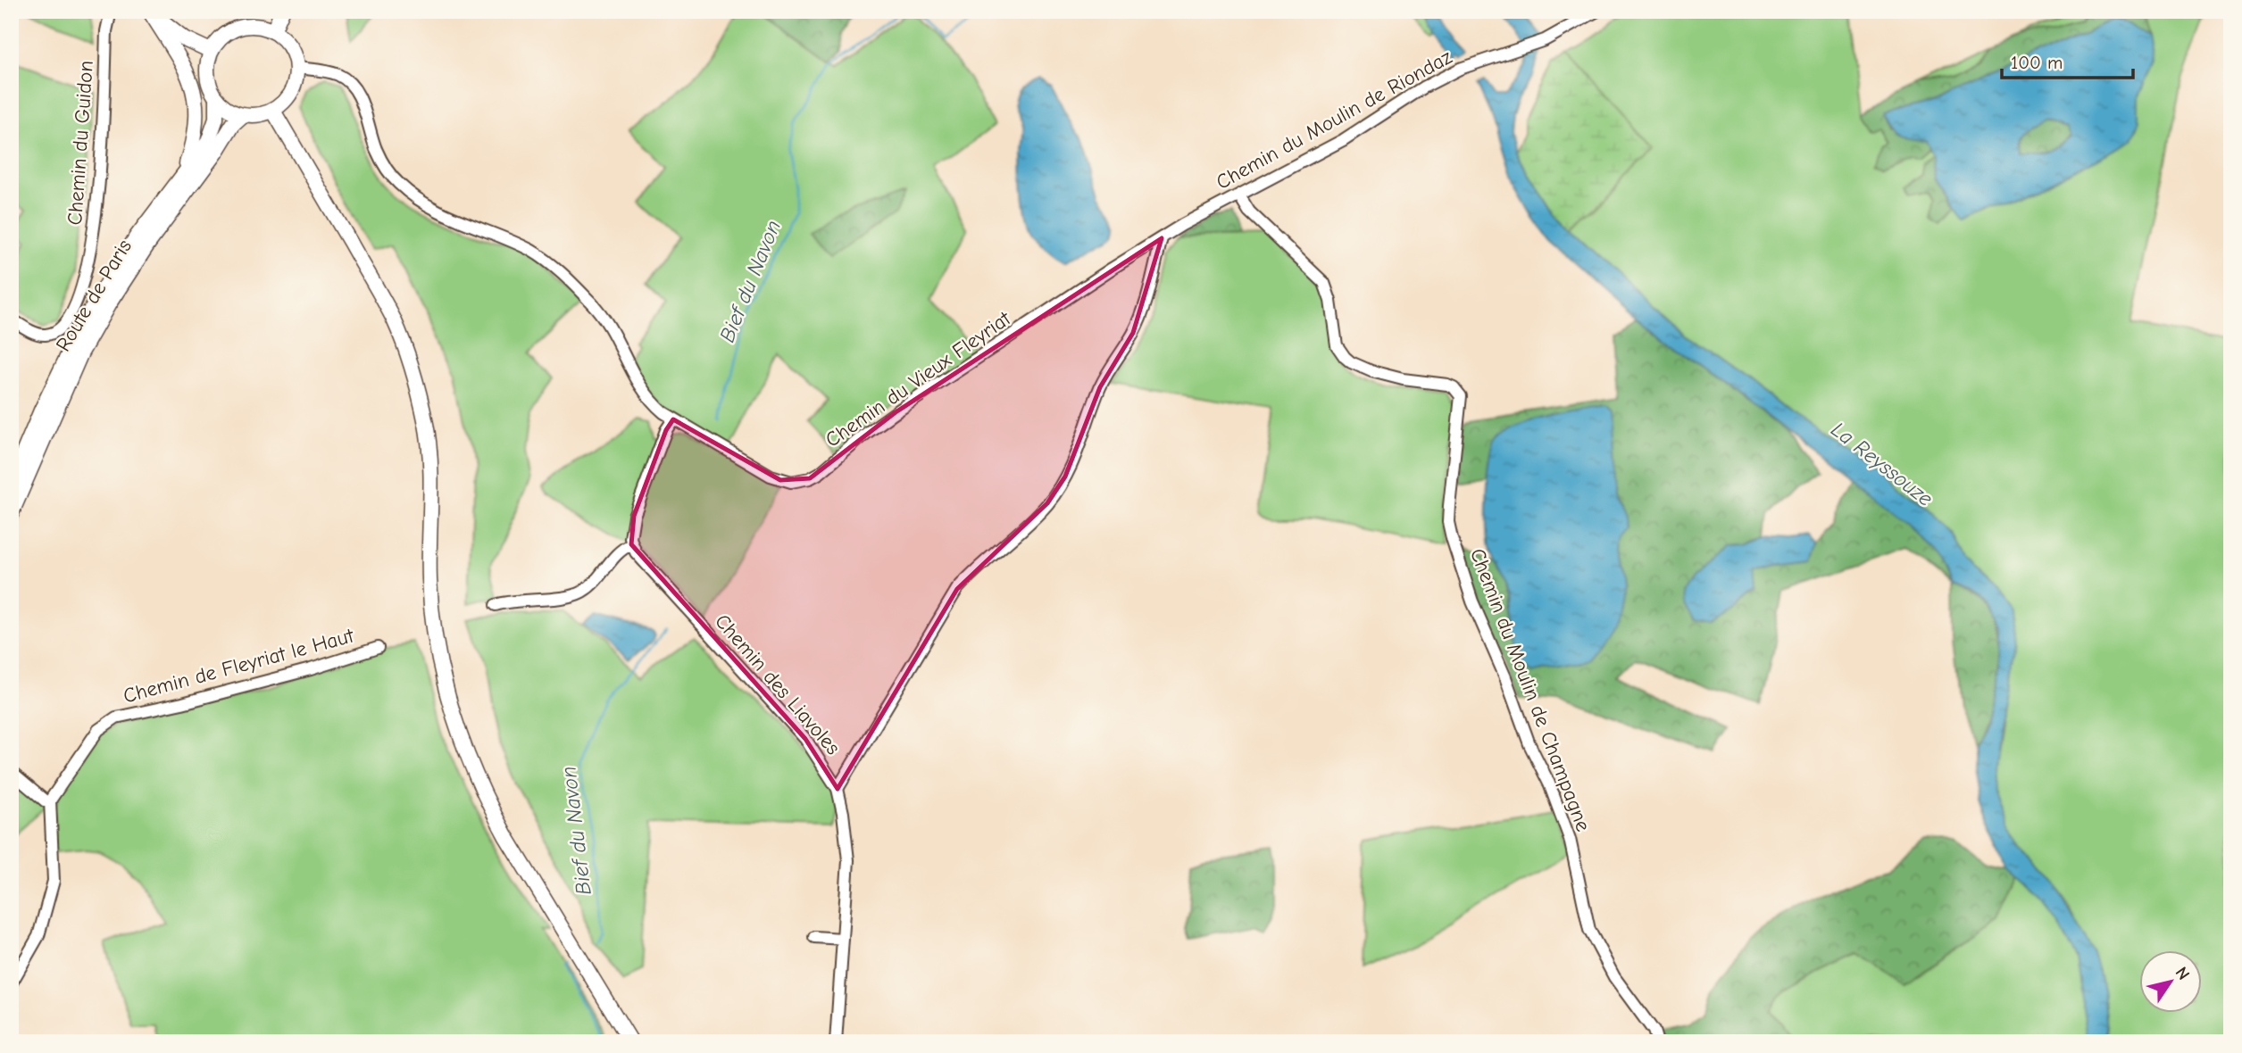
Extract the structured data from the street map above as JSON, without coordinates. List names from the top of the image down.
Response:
{
  "streets": {
    "main road": ["Route de Paris"],
    "street": [
      "Chemin du Moulin de Riondaz",
      "Chemin du Guidon",
      "Chemin du Vieux Fleyriat",
      "Chemin de Fleyriat le Haut",
      "Chemin des Liavoles",
      "Chemin du Moulin de Champagne"
    ]
  },
  "crossings": [
    ["Chemin du Moulin de Riondaz", "Chemin du Vieux Fleyriat"],
    ["Chemin du Moulin de Riondaz", "Chemin du Moulin de Champagne"],
    ["Route de Paris", "Chemin du Vieux Fleyriat"]
  ],
  "water": ["Bief du Navon", "La Reyssouze"],
  "scale_bar": "100 m",
  "north": "top right"
}
